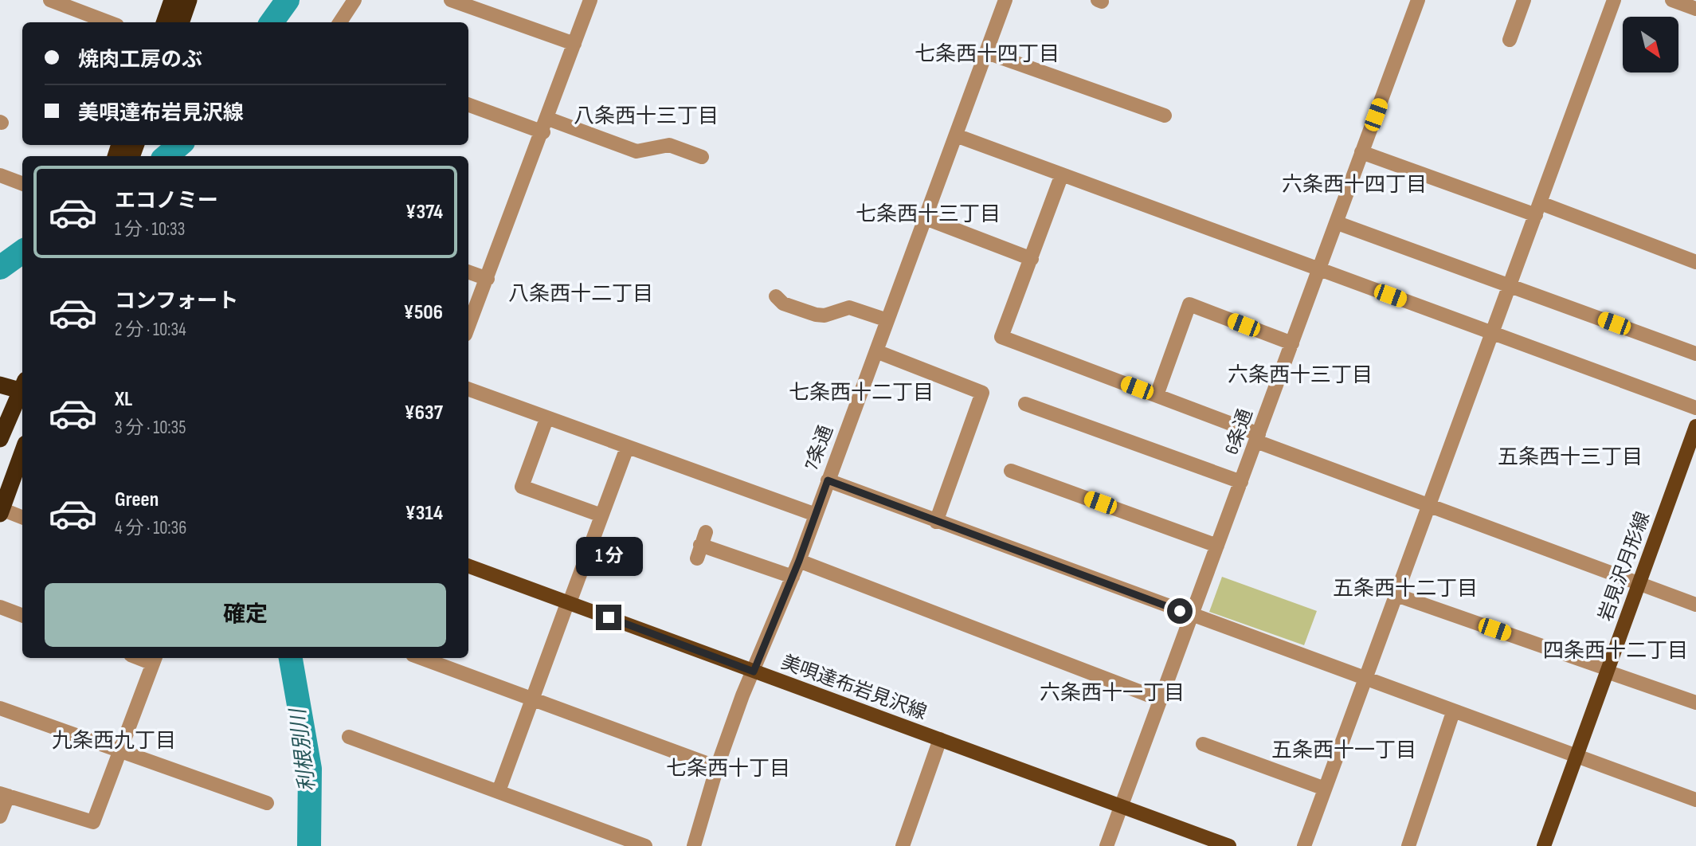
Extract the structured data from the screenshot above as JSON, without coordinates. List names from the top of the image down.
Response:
{
  "streets": {
    "main road": ["岩見沢月形線", "美唄達布岩見沢線"],
    "street": ["6条通", "7条通"]
  },
  "crossings": [
    ["6条通", "美唄達布岩見沢線"],
    ["7条通", "美唄達布岩見沢線"]
  ],
  "districts": [
    "七条西十四丁目",
    "八条西十三丁目",
    "六条西十四丁目",
    "七条西十三丁目",
    "八条西十二丁目",
    "六条西十三丁目",
    "七条西十二丁目",
    "五条西十三丁目",
    "五条西十二丁目",
    "四条西十二丁目",
    "六条西十一丁目",
    "九条西九丁目",
    "五条西十一丁目",
    "七条西十丁目"
  ],
  "water": ["利根別川"],
  "north": "bottom right",
  "page": {
    "banner": ["焼肉工房のぶ", "美唄達布岩見沢線"],
    "list": [
      {
        "name": "エコノミー",
        "note": "1 分 · 10:33",
        "value": "¥374"
      },
      {
        "name": "コンフォート",
        "note": "2 分 · 10:34",
        "value": "¥506"
      },
      {
        "name": "XL",
        "note": "3 分 · 10:35",
        "value": "¥637"
      },
      {
        "name": "Green",
        "note": "4 分 · 10:36",
        "value": "¥314"
      }
    ],
    "bubble": "1 分",
    "buttons": "確定"
  }
}
